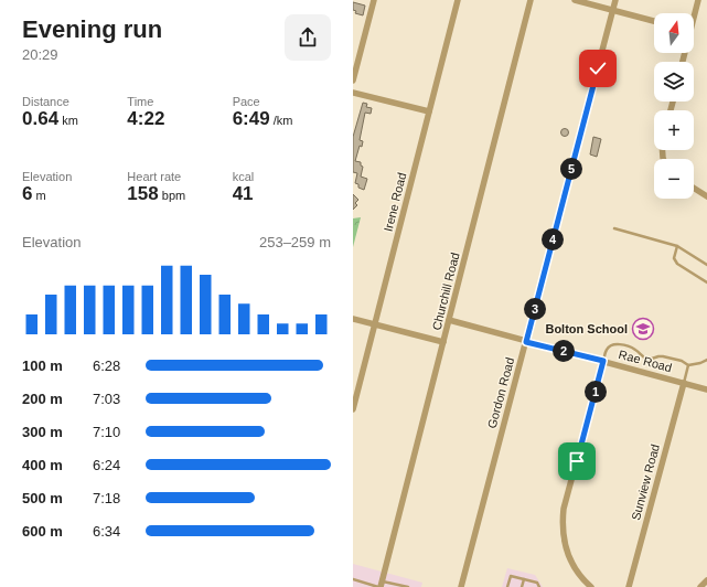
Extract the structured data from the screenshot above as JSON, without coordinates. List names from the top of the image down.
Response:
{
  "streets": {
    "street": [
      "Irene Road",
      "Churchill Road",
      "Rae Road",
      "Gordon Road",
      "Sunview Road"
    ]
  },
  "crossings": [
    ["Churchill Road", "Rae Road"],
    ["Rae Road", "Gordon Road"],
    ["Rae Road", "Sunview Road"]
  ],
  "places": {
    "school or university": ["Bolton School"]
  },
  "north": "top",
  "page": {
    "heading": ["Evening run", "20:29"],
    "map_buttons": ["+", "−"],
    "stats": [
      ["Distance", "0.64 km"],
      ["Time", "4:22"],
      ["Pace", "6:49 /km"],
      ["Elevation", "6 m"],
      ["Heart rate", "158 bpm"],
      ["kcal", "41"]
    ],
    "pins": [
      "5",
      "4",
      "3",
      "2",
      "1"
    ],
    "chart": ["Elevation", "253–259 m"],
    "list": [
      {
        "name": "100 m",
        "note": "6:28"
      },
      {
        "name": "200 m",
        "note": "7:03"
      },
      {
        "name": "300 m",
        "note": "7:10"
      },
      {
        "name": "400 m",
        "note": "6:24"
      },
      {
        "name": "500 m",
        "note": "7:18"
      },
      {
        "name": "600 m",
        "note": "6:34"
      }
    ]
  }
}
